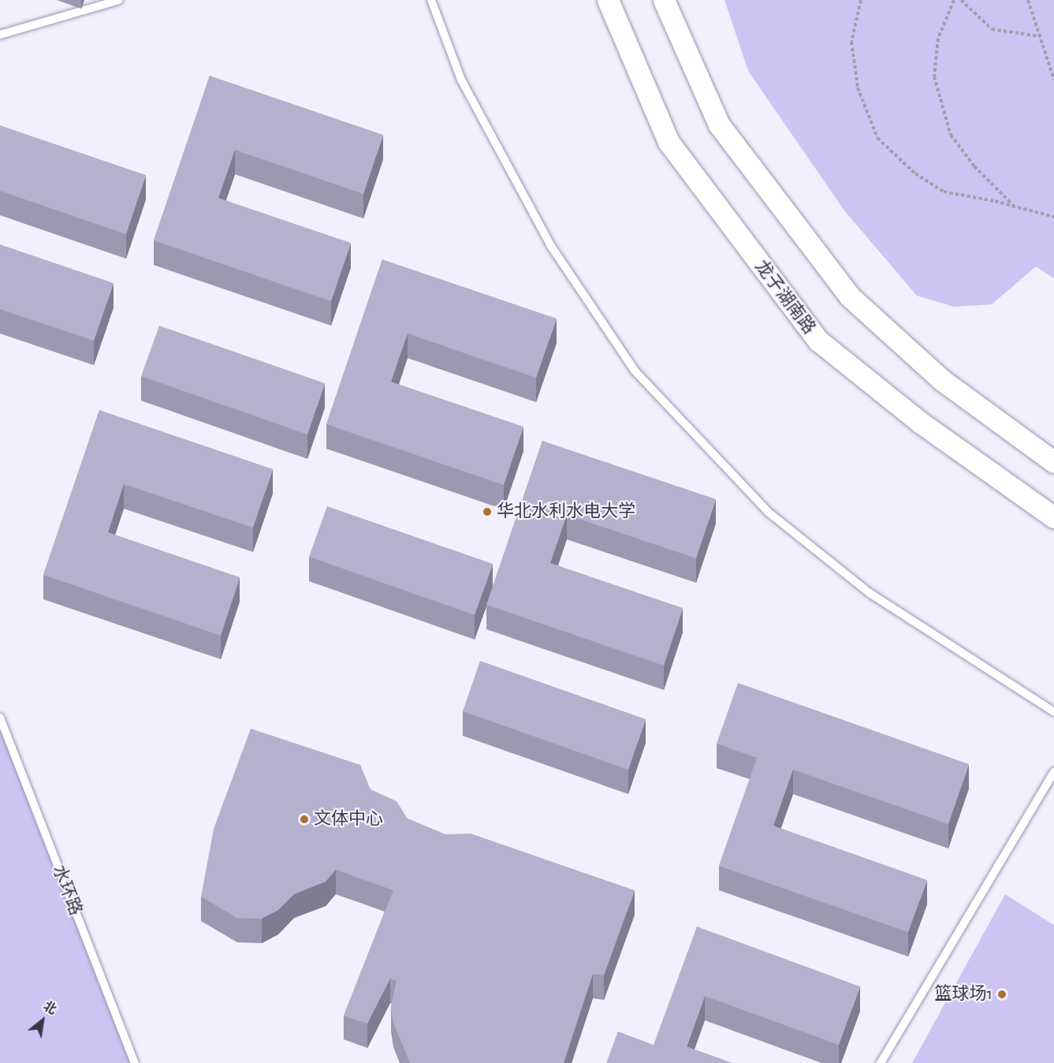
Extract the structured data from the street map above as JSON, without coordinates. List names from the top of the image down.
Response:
{
  "streets": {
    "street": ["龙子湖南路"],
    "lane": ["水环路"]
  },
  "places": ["华北水利水电大学", "文体中心", "篮球场1"],
  "north": "top right"
}
